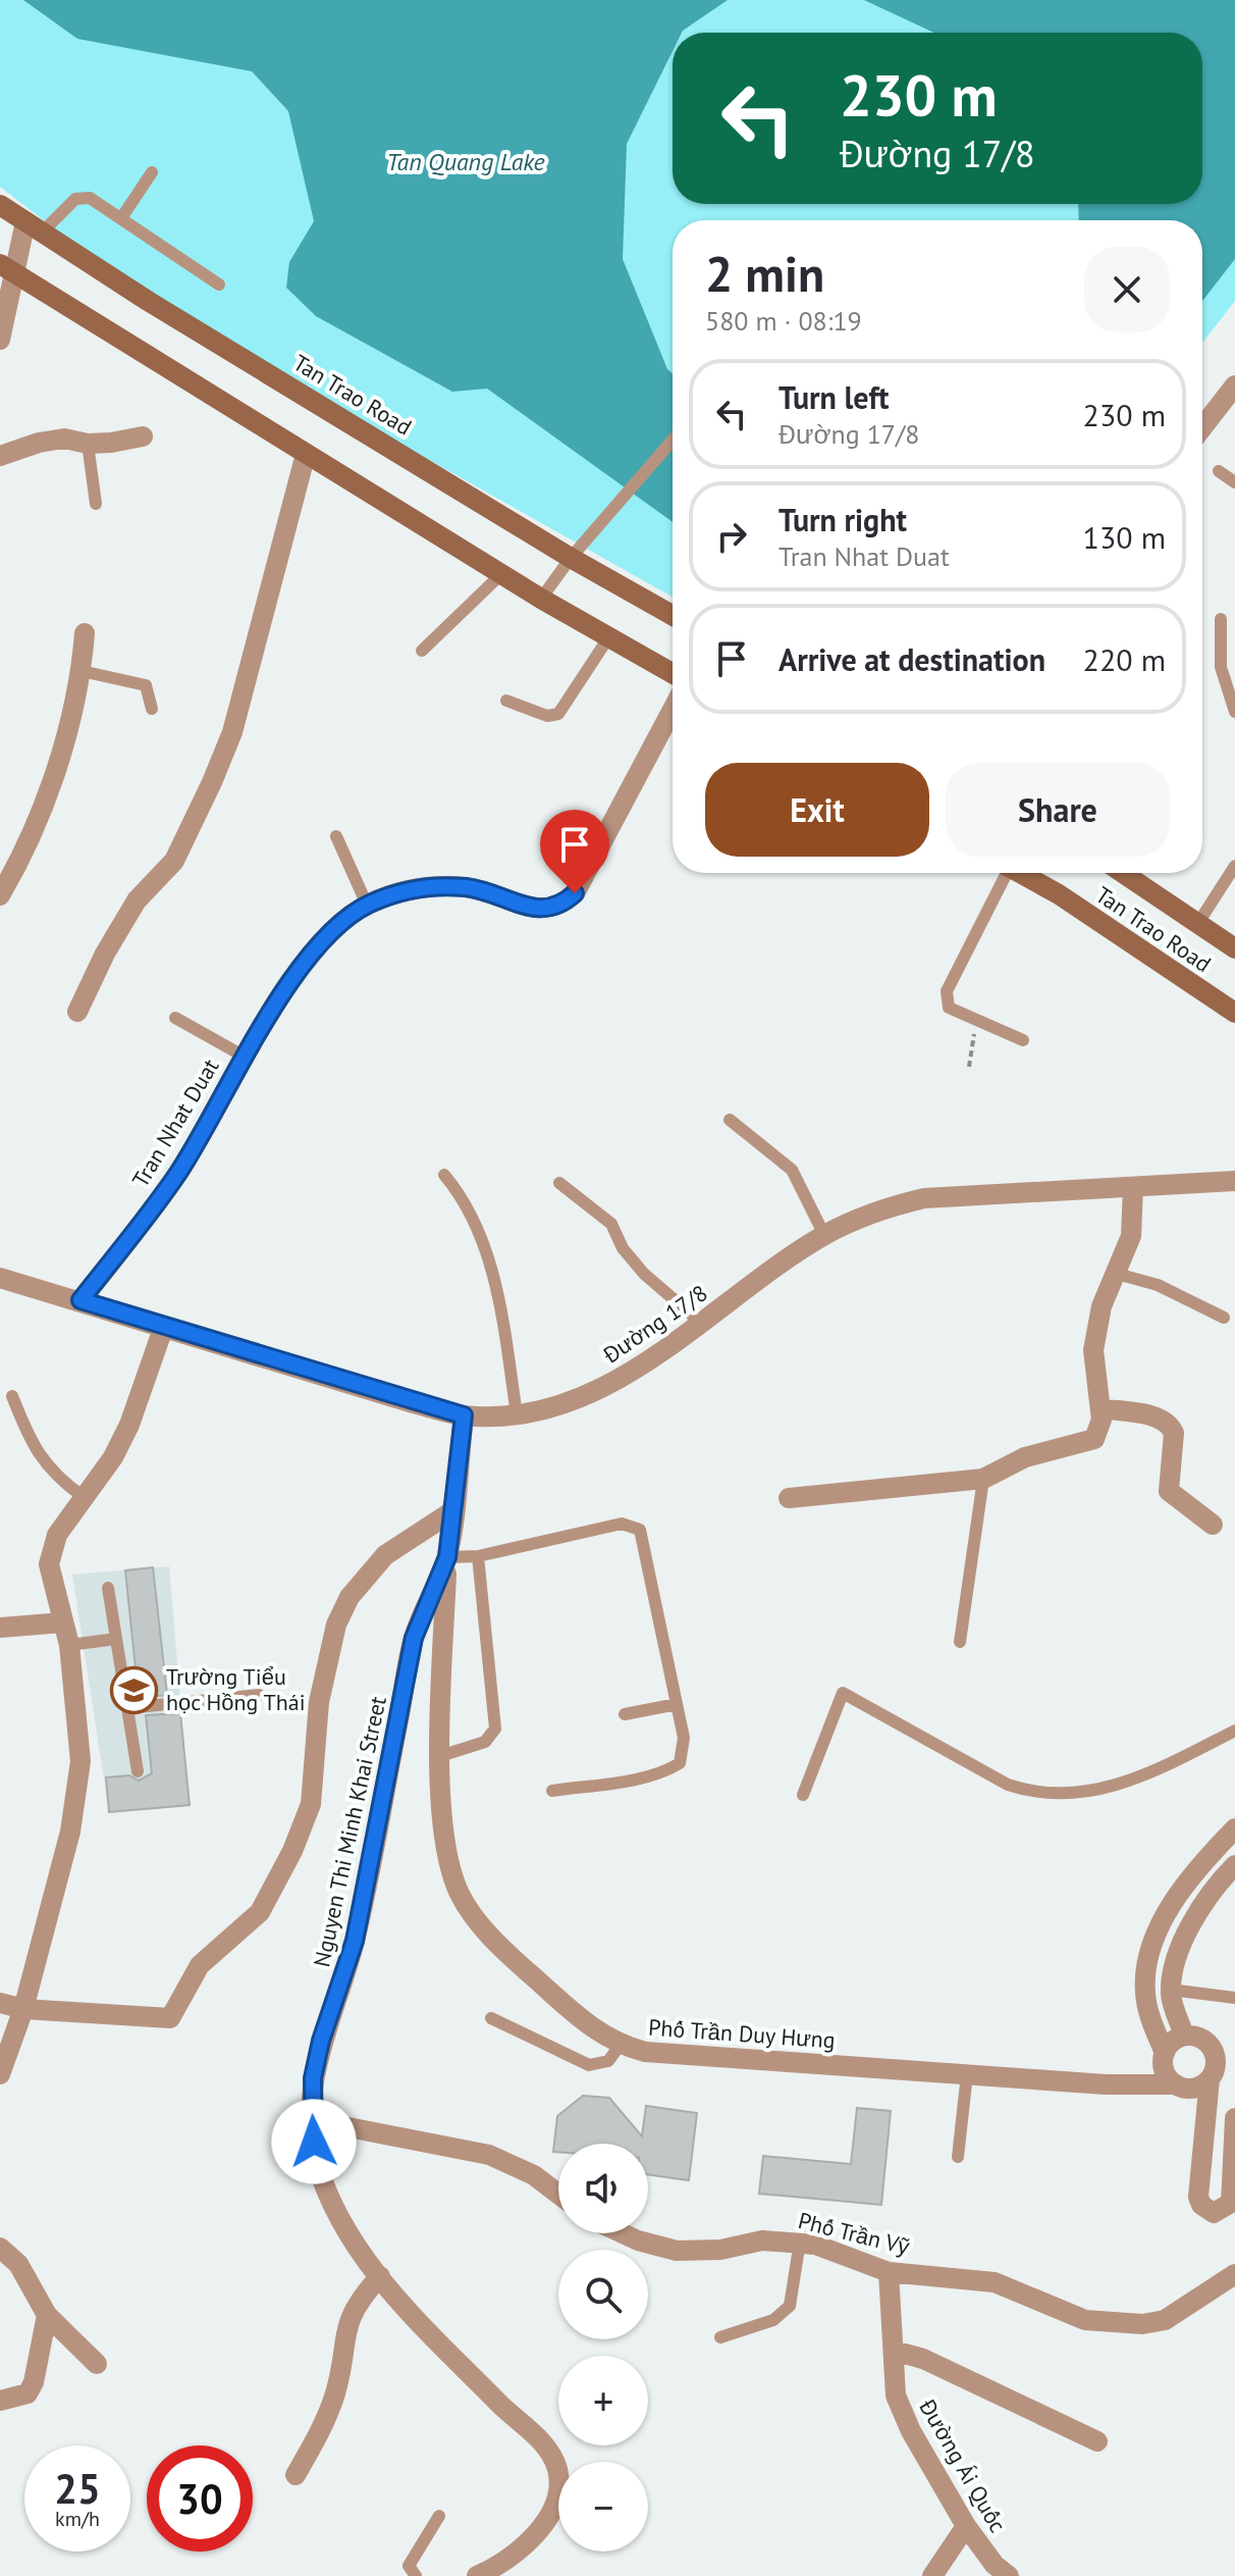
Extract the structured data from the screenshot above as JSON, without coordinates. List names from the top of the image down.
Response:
{
  "streets": {
    "main road": ["Tan Trao Road"],
    "street": [
      "Tran Nhat Duat",
      "Đường 17/8",
      "Nguyen Thi Minh Khai Street",
      "Phố Trần Duy Hưng",
      "Phố Trần Vỹ",
      "Đường Ái Quốc"
    ]
  },
  "crossings": [
    ["Tran Nhat Duat", "Đường 17/8"],
    ["Đường 17/8", "Nguyen Thi Minh Khai Street"],
    ["Nguyen Thi Minh Khai Street", "Phố Trần Duy Hưng"],
    ["Phố Trần Vỹ", "Đường Ái Quốc"]
  ],
  "water": ["Tan Quang Lake"],
  "places": {
    "school or university": ["Trường Tiểu học Hồng Thái"]
  },
  "page": {
    "turn": ["230 m", "Đường 17/8"],
    "heading": ["2 min", "580 m · 08:19"],
    "list": [
      {
        "name": "Turn left",
        "note": "Đường 17/8",
        "value": "230 m"
      },
      {
        "name": "Turn right",
        "note": "Tran Nhat Duat",
        "value": "130 m"
      },
      {
        "name": "Arrive at destination",
        "value": "220 m"
      }
    ],
    "buttons": ["Exit", "Share"],
    "map_buttons": ["+", "−"],
    "speed": "25 km/h",
    "limit": "30"
  }
}
